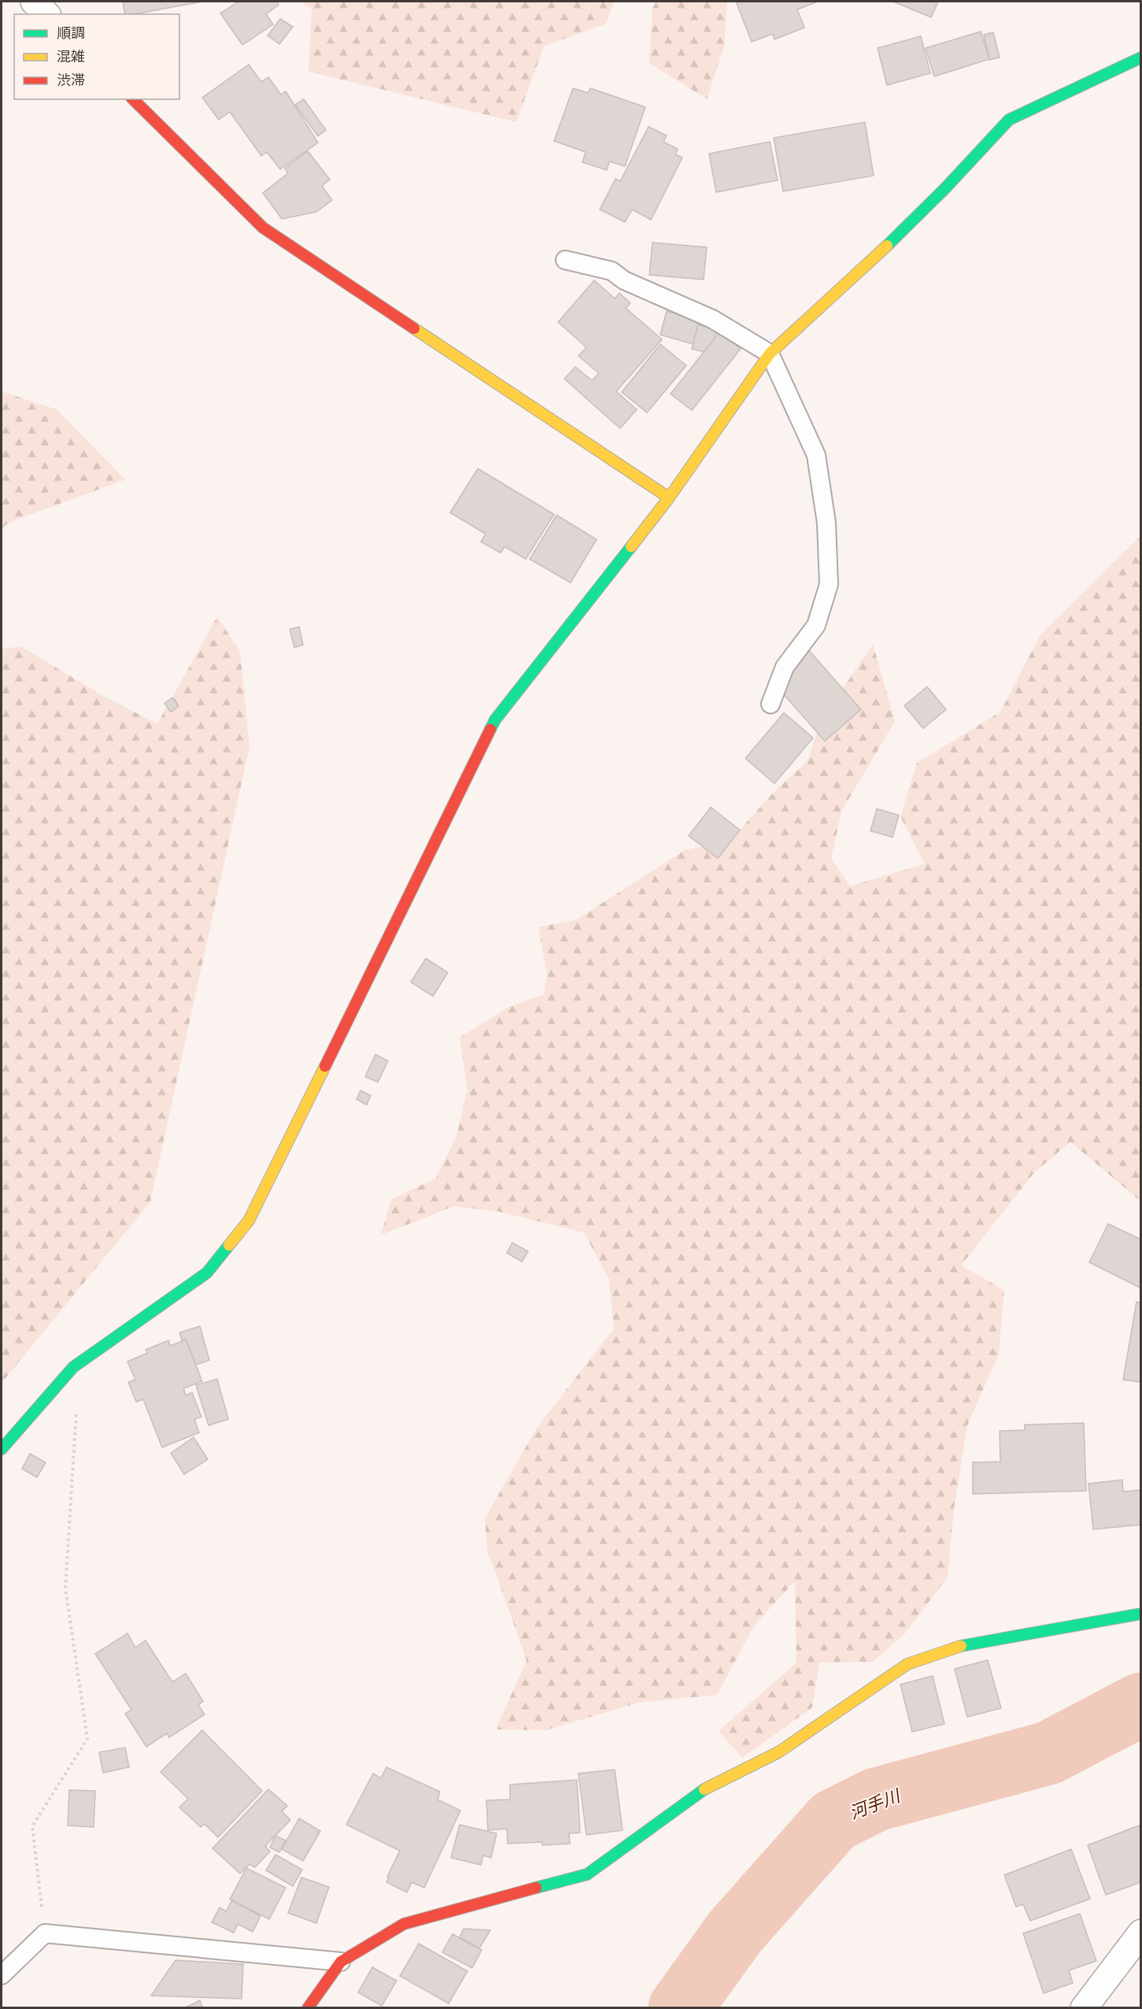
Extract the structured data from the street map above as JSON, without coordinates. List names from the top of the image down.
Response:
{
  "water": ["河手川"],
  "legend": ["順調", "混雑", "渋滞"]
}
